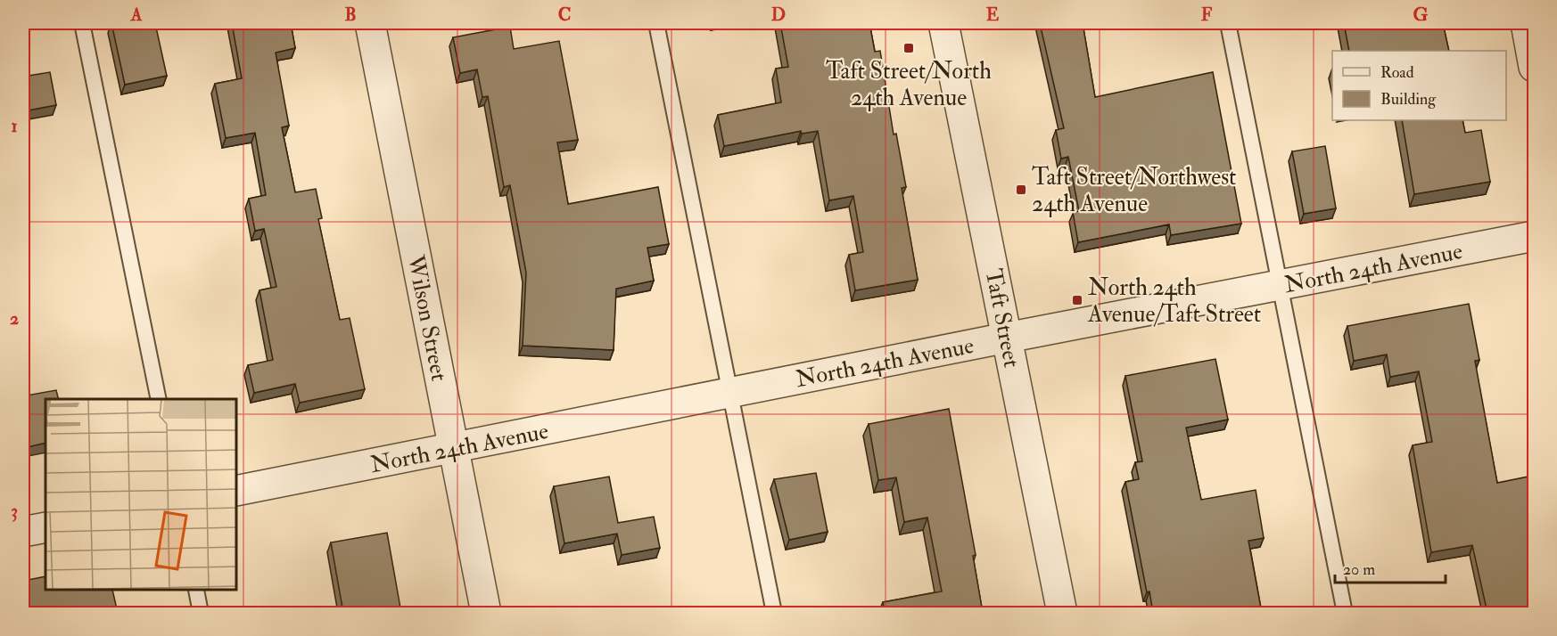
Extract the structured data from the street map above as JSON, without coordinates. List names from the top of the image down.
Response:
{
  "streets": {
    "street": ["North 24th Avenue", "Wilson Street", "Taft Street"]
  },
  "crossings": [
    ["North 24th Avenue", "Wilson Street"],
    ["North 24th Avenue", "Taft Street"]
  ],
  "places": {
    "transit": ["Taft Street/North 24th Avenue", "Taft Street/Northwest 24th Avenue", "North 24th Avenue/Taft Street"]
  },
  "legend": ["Road", "Building"],
  "scale_bar": "20 m",
  "grid": {
    "columns": [
      "A",
      "B",
      "C",
      "D",
      "E",
      "F",
      "G"
    ],
    "rows": ["1", "2", "3"]
  }
}
